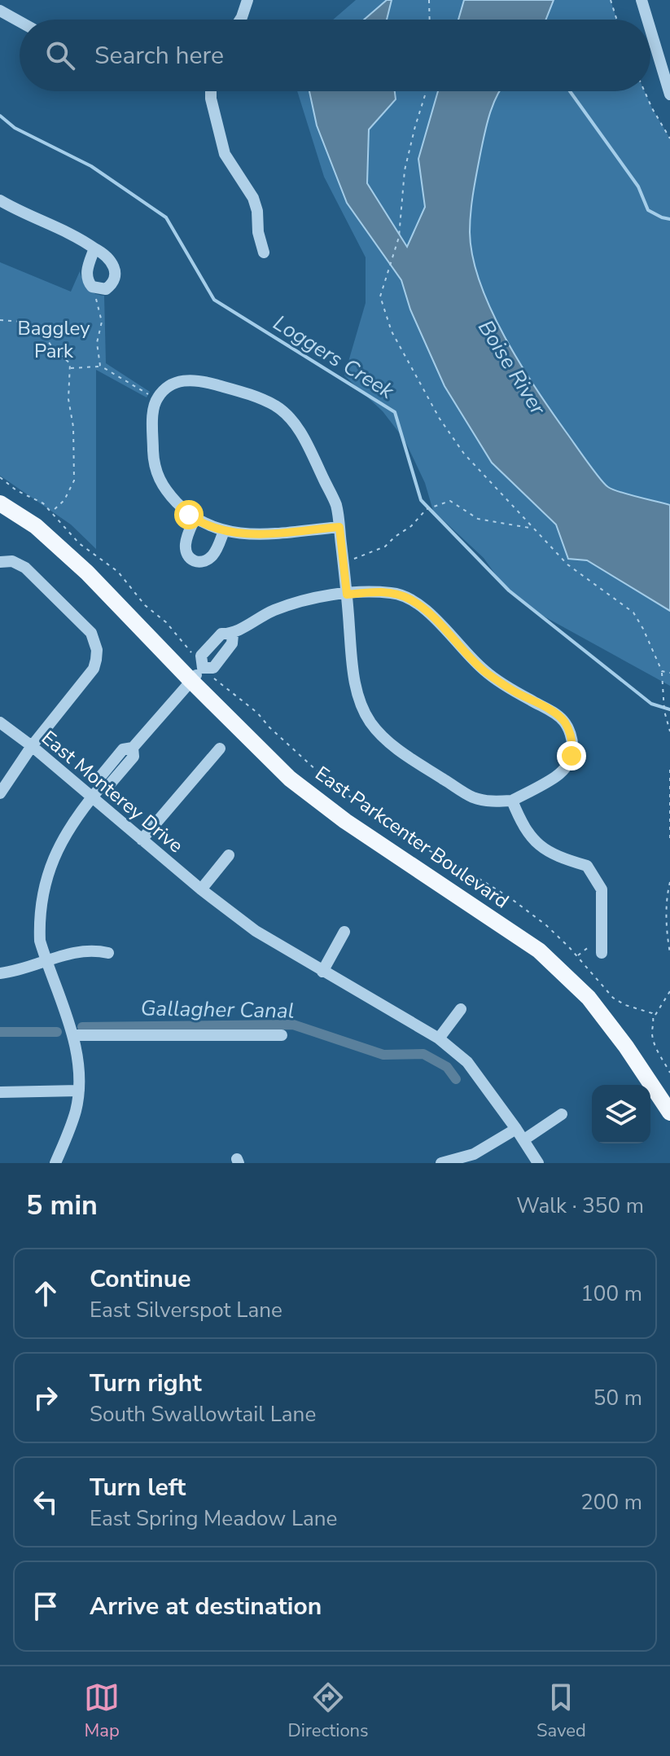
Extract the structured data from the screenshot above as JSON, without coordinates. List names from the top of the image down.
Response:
{
  "streets": {
    "main road": ["East Parkcenter Boulevard"],
    "street": ["East Monterey Drive"]
  },
  "water": ["Loggers Creek", "Boise River", "Gallagher Canal"],
  "parks": ["Baggley Park"],
  "page": {
    "search": "Search here",
    "heading": ["5 min", "Walk · 350 m"],
    "list": [
      ["Continue", "East Silverspot Lane", "100 m"],
      ["Turn right", "South Swallowtail Lane", "50 m"],
      ["Turn left", "East Spring Meadow Lane", "200 m"],
      "Arrive at destination"
    ],
    "nav": ["Map", "Directions", "Saved"]
  }
}
